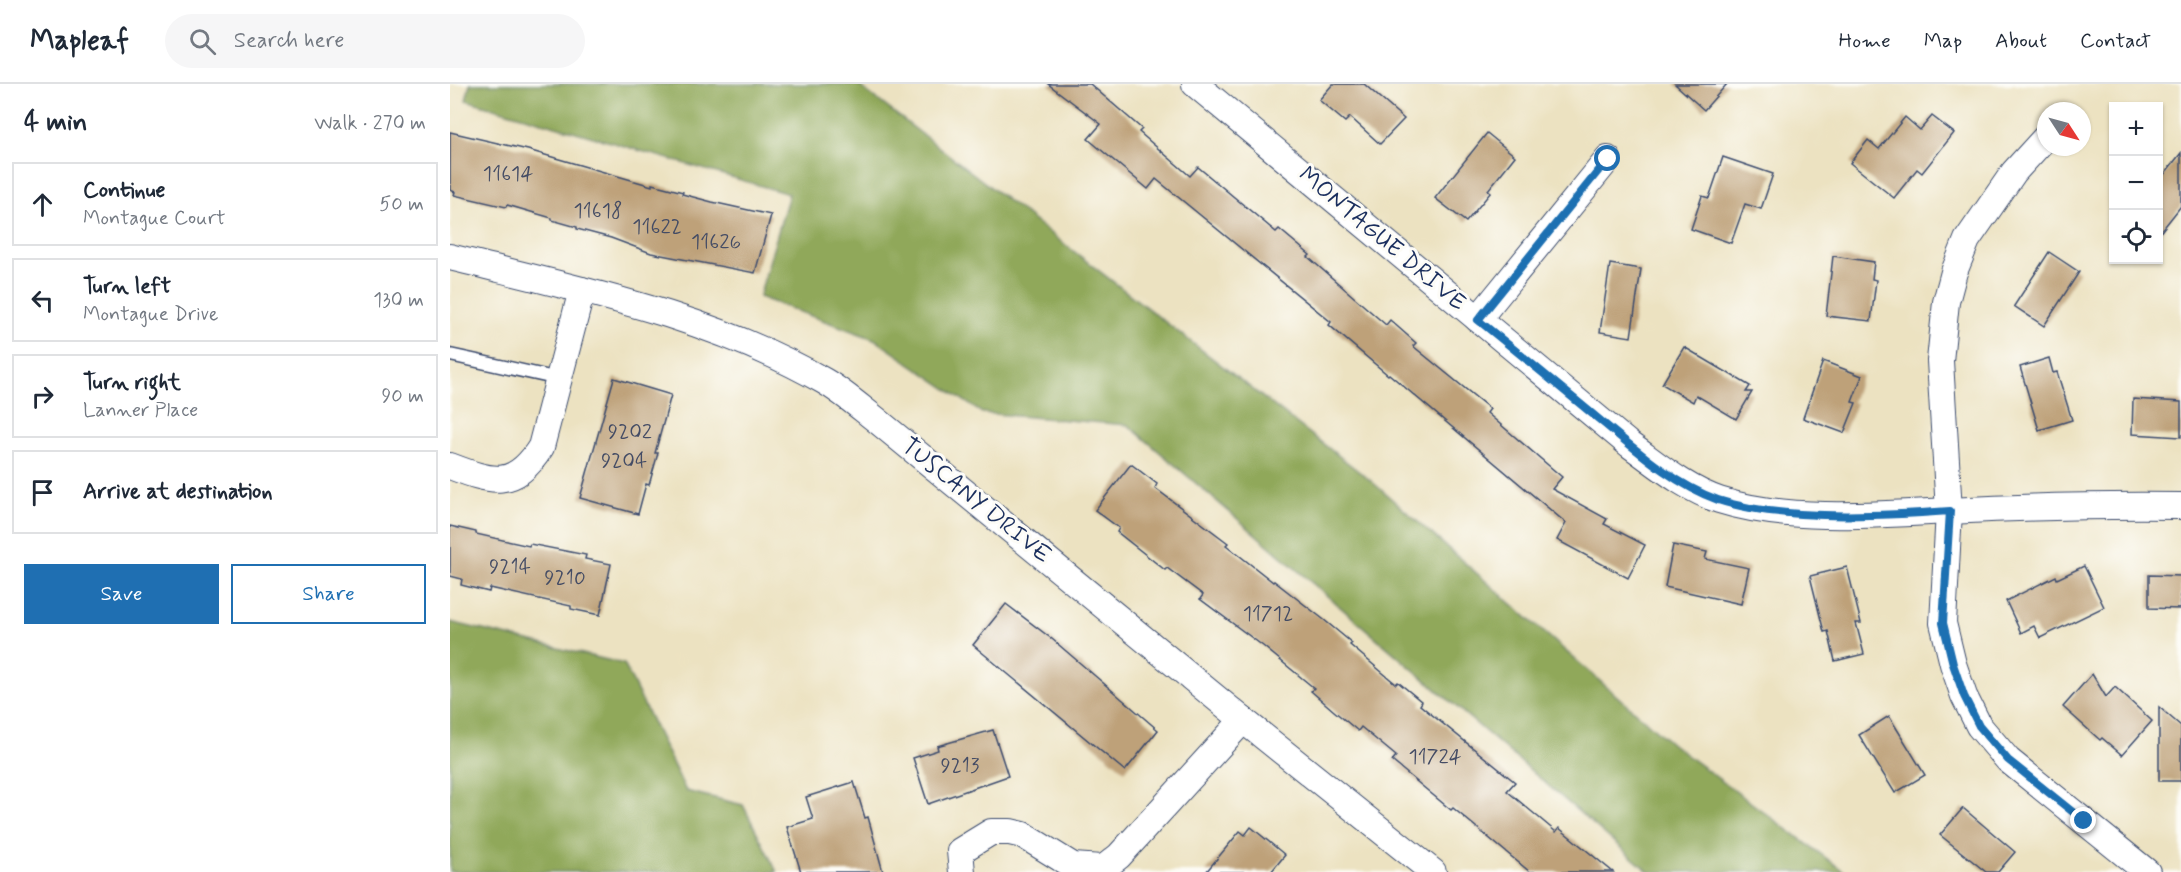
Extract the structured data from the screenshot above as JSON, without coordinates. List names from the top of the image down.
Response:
{
  "streets": {
    "street": ["MONTAGUE DRIVE", "TUSCANY DRIVE"]
  },
  "house_numbers": [
    "11614",
    "11618",
    "11622",
    "11626",
    "9202",
    "9204",
    "9214",
    "9210",
    "11712",
    "11724",
    "9213"
  ],
  "north": "bottom right",
  "page": {
    "header": "Mapleaf",
    "search": "Search here",
    "nav": [
      "Home",
      "Map",
      "About",
      "Contact"
    ],
    "heading": ["4 min", "Walk · 270 m"],
    "map_buttons": ["+", "−"],
    "list": [
      ["Continue", "Montague Court", "50 m"],
      ["Turn left", "Montague Drive", "130 m"],
      ["Turn right", "Lanner Place", "90 m"],
      "Arrive at destination"
    ],
    "buttons": ["Save", "Share"]
  }
}
